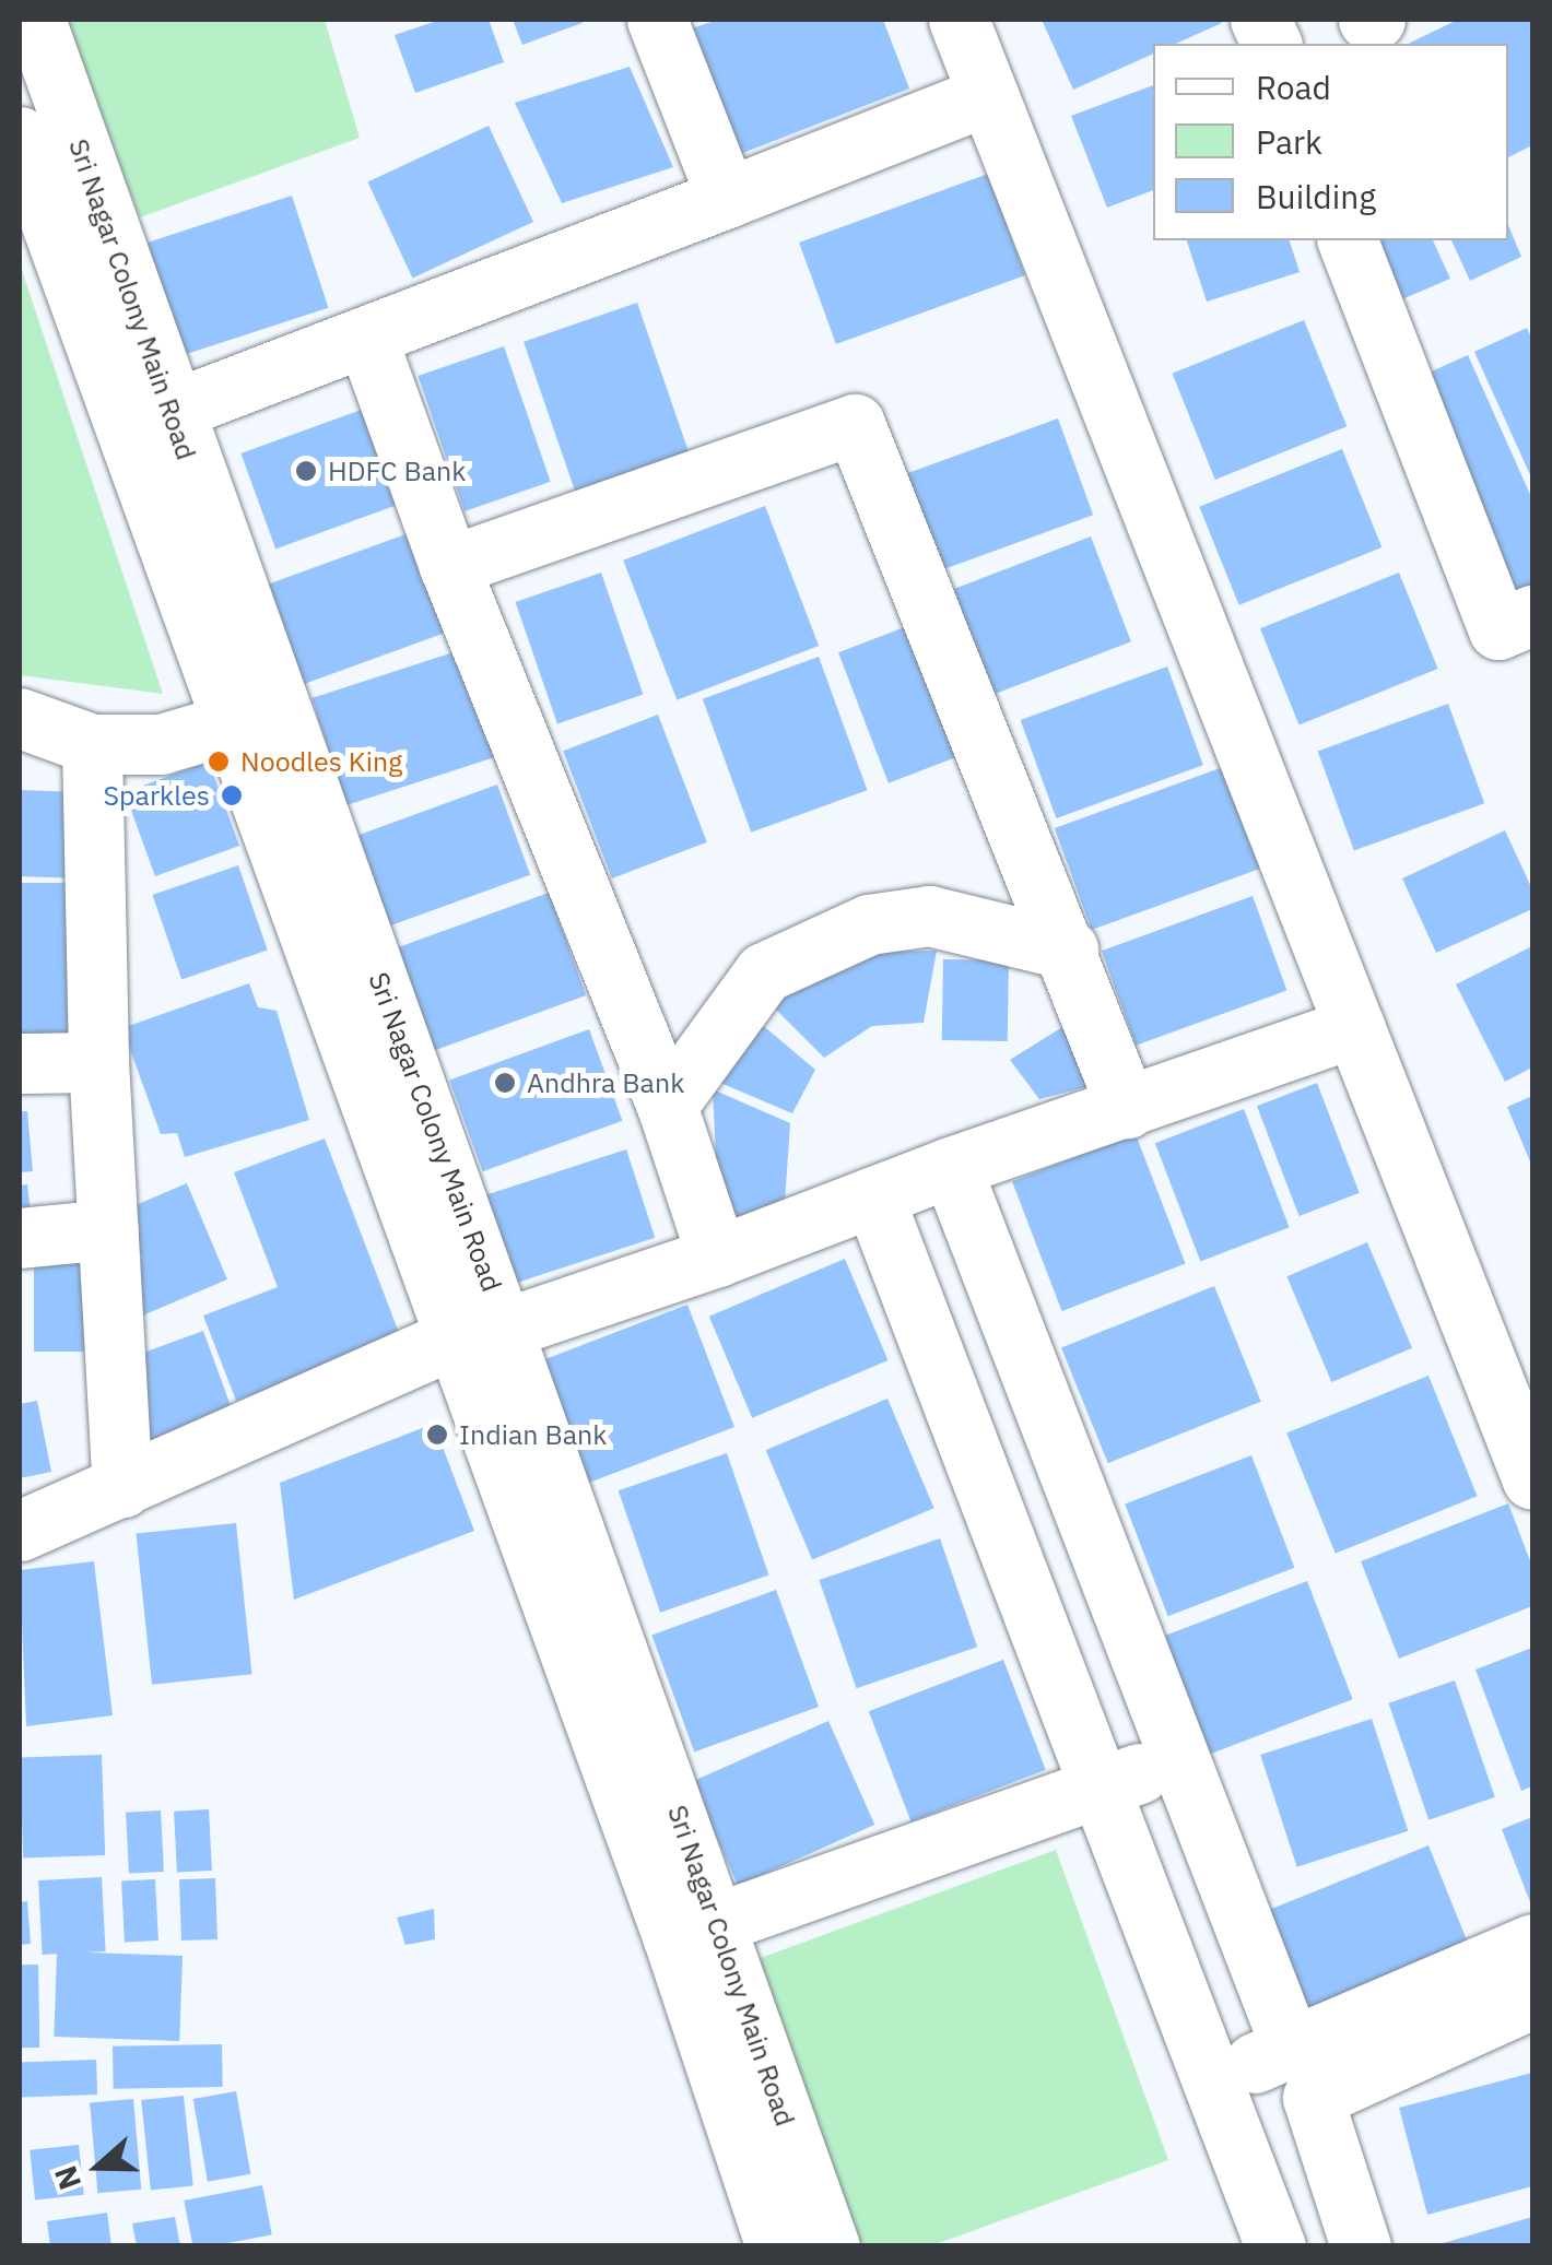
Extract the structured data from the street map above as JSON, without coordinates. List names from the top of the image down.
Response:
{
  "streets": {
    "street": ["Sri Nagar Colony Main Road"]
  },
  "places": [
    "HDFC Bank",
    "Noodles King",
    "Sparkles",
    "Andhra Bank",
    "Indian Bank"
  ],
  "legend": ["Road", "Park", "Building"],
  "north": "left"
}
